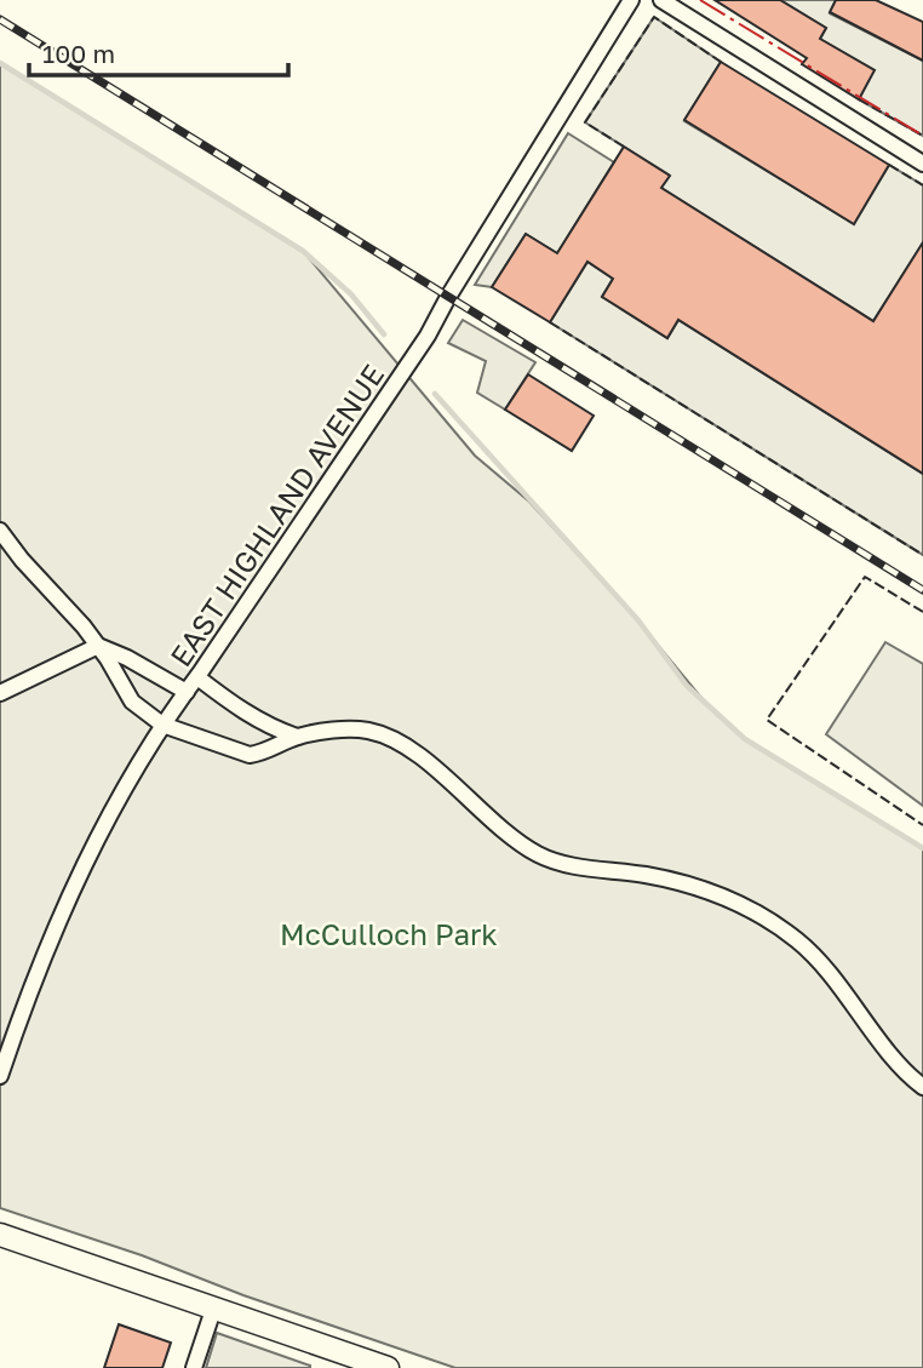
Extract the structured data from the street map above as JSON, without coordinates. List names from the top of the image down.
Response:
{
  "streets": {
    "street": ["EAST HIGHLAND AVENUE"]
  },
  "parks": ["McCulloch Park"],
  "scale_bar": "100 m"
}
